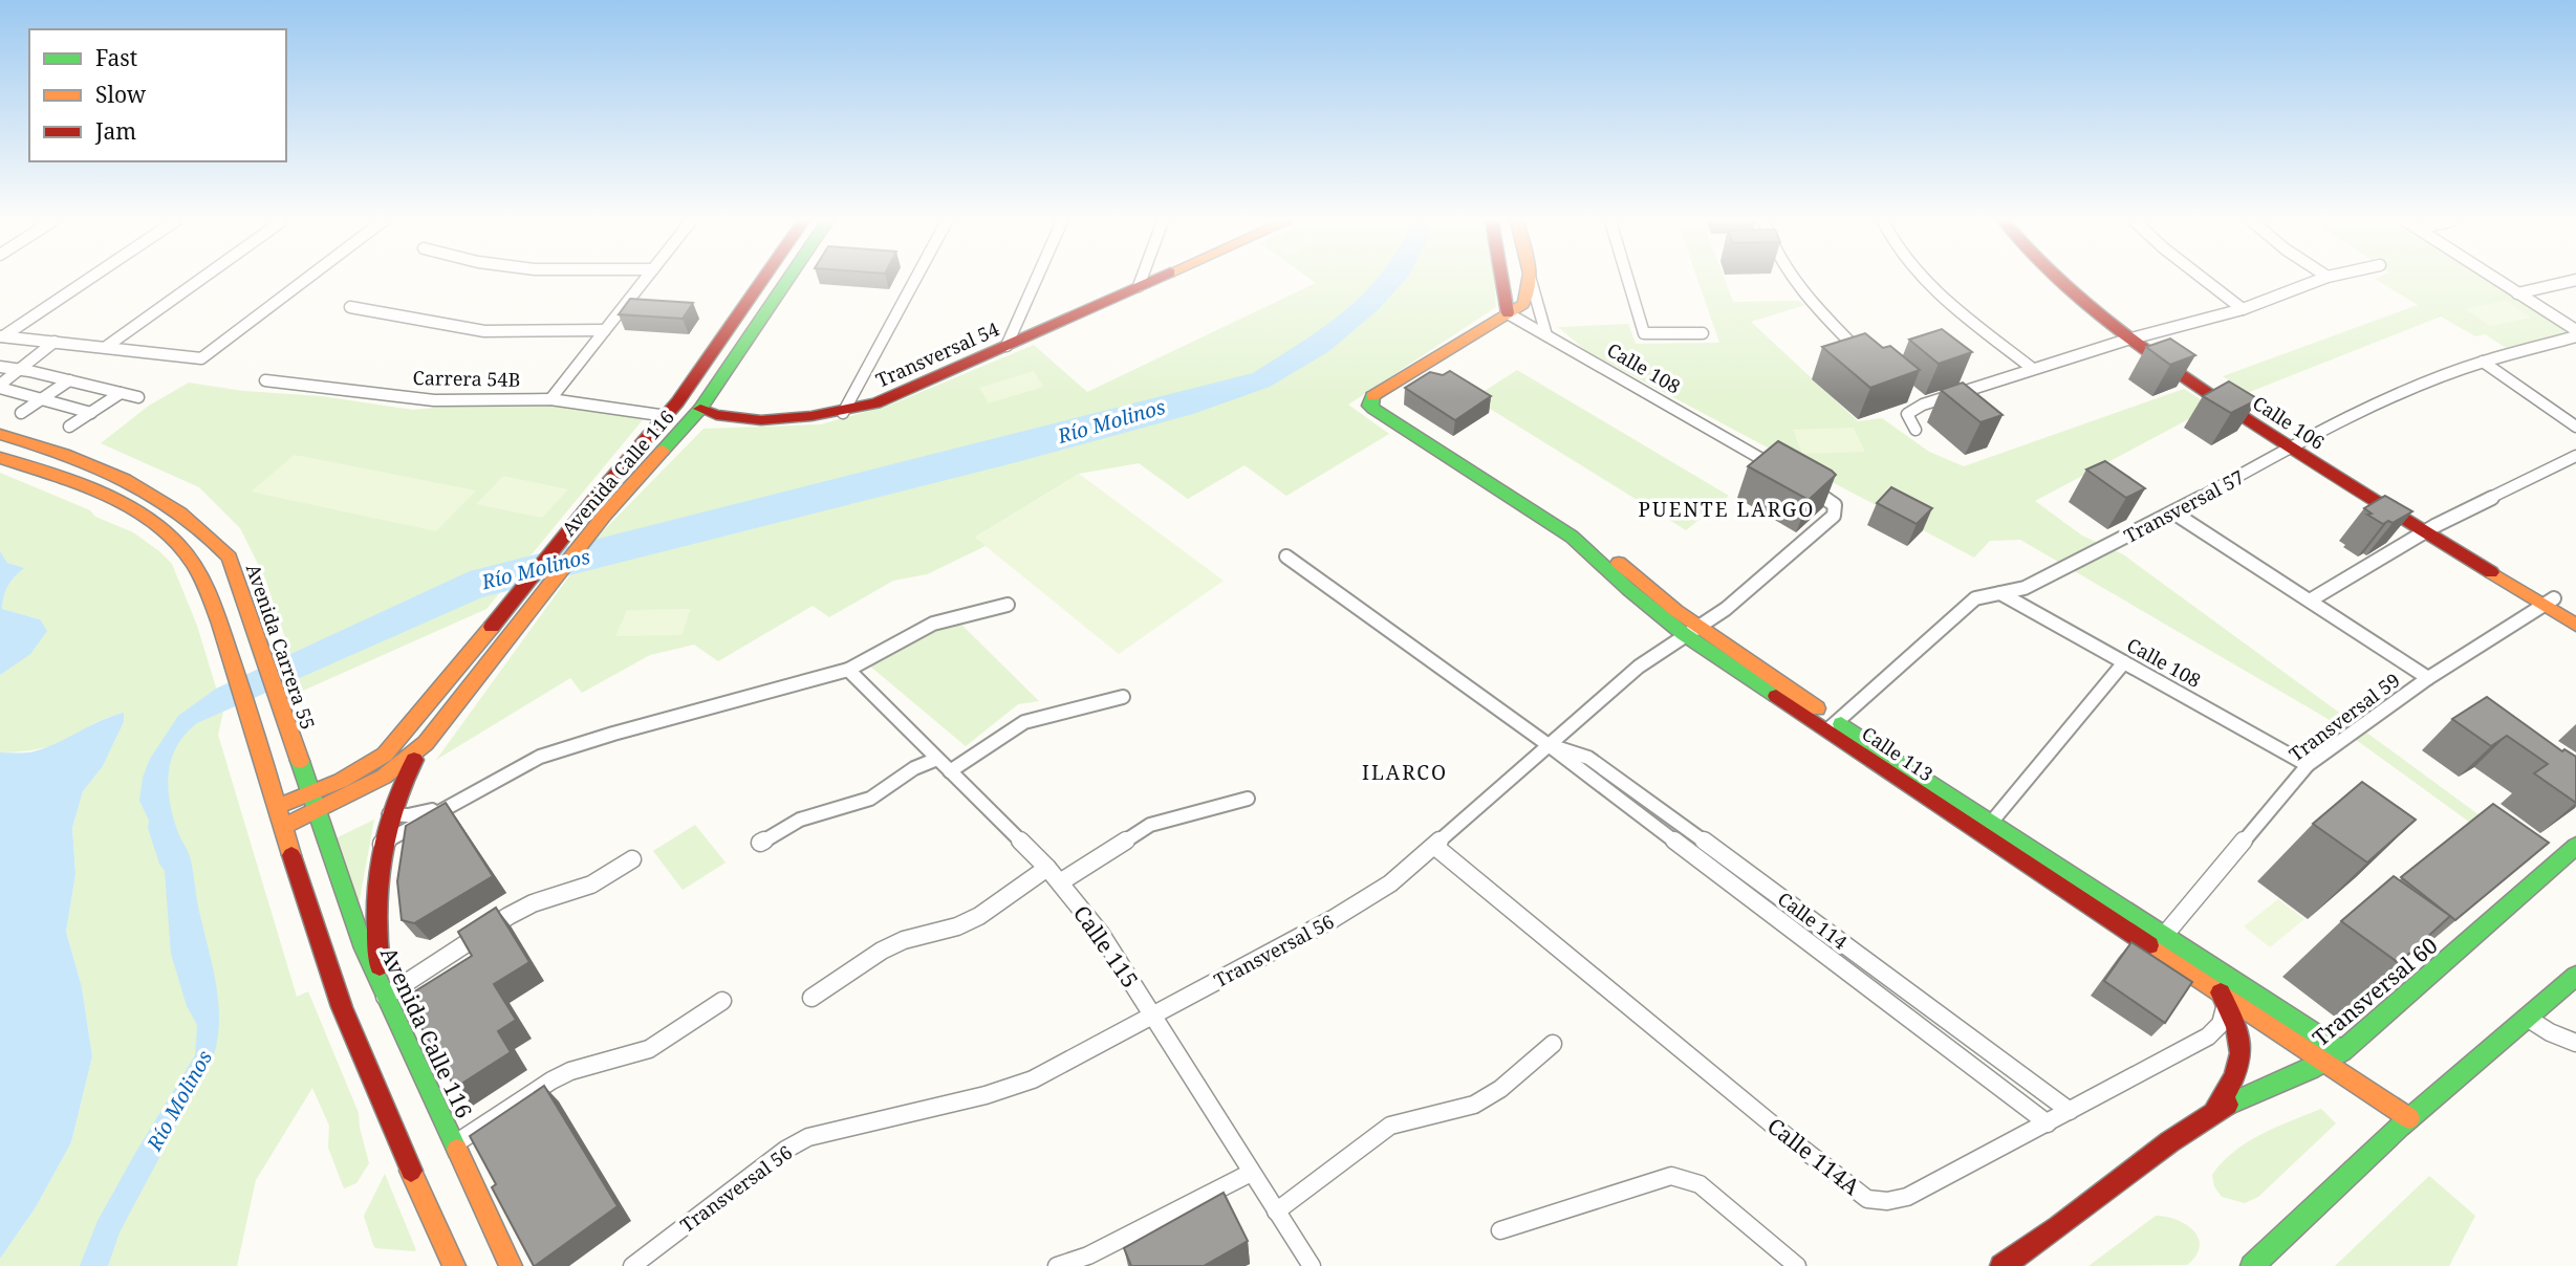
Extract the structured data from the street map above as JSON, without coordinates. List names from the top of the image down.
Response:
{
  "streets": {
    "main road": [
      "Transversal 54",
      "Calle 106",
      "Avenida Calle 116",
      "Avenida Carrera 55",
      "Calle 113",
      "Transversal 60"
    ],
    "street": [
      "Calle 108",
      "Carrera 54B",
      "Transversal 57",
      "Transversal 59",
      "Calle 114",
      "Calle 115",
      "Transversal 56",
      "Calle 114A"
    ]
  },
  "crossings": [
    ["Calle 108", "Transversal 57"],
    ["Calle 108", "Transversal 59"],
    ["Calle 108", "Calle 113"],
    ["Carrera 54B", "Avenida Calle 116"],
    ["Calle 106", "Transversal 57"],
    ["Calle 106", "Transversal 59"],
    ["Avenida Calle 116", "Avenida Carrera 55"],
    ["Transversal 57", "Calle 113"],
    ["Transversal 59", "Calle 113"],
    ["Calle 113", "Transversal 56"],
    ["Calle 113", "Transversal 60"],
    ["Calle 113", "Calle 114A"],
    ["Calle 114", "Transversal 56"],
    ["Calle 114", "Calle 114A"],
    ["Calle 115", "Transversal 56"],
    ["Transversal 56", "Calle 114A"]
  ],
  "districts": ["PUENTE LARGO", "ILARCO"],
  "water": ["Río Molinos"],
  "legend": ["Fast", "Slow", "Jam"]
}
